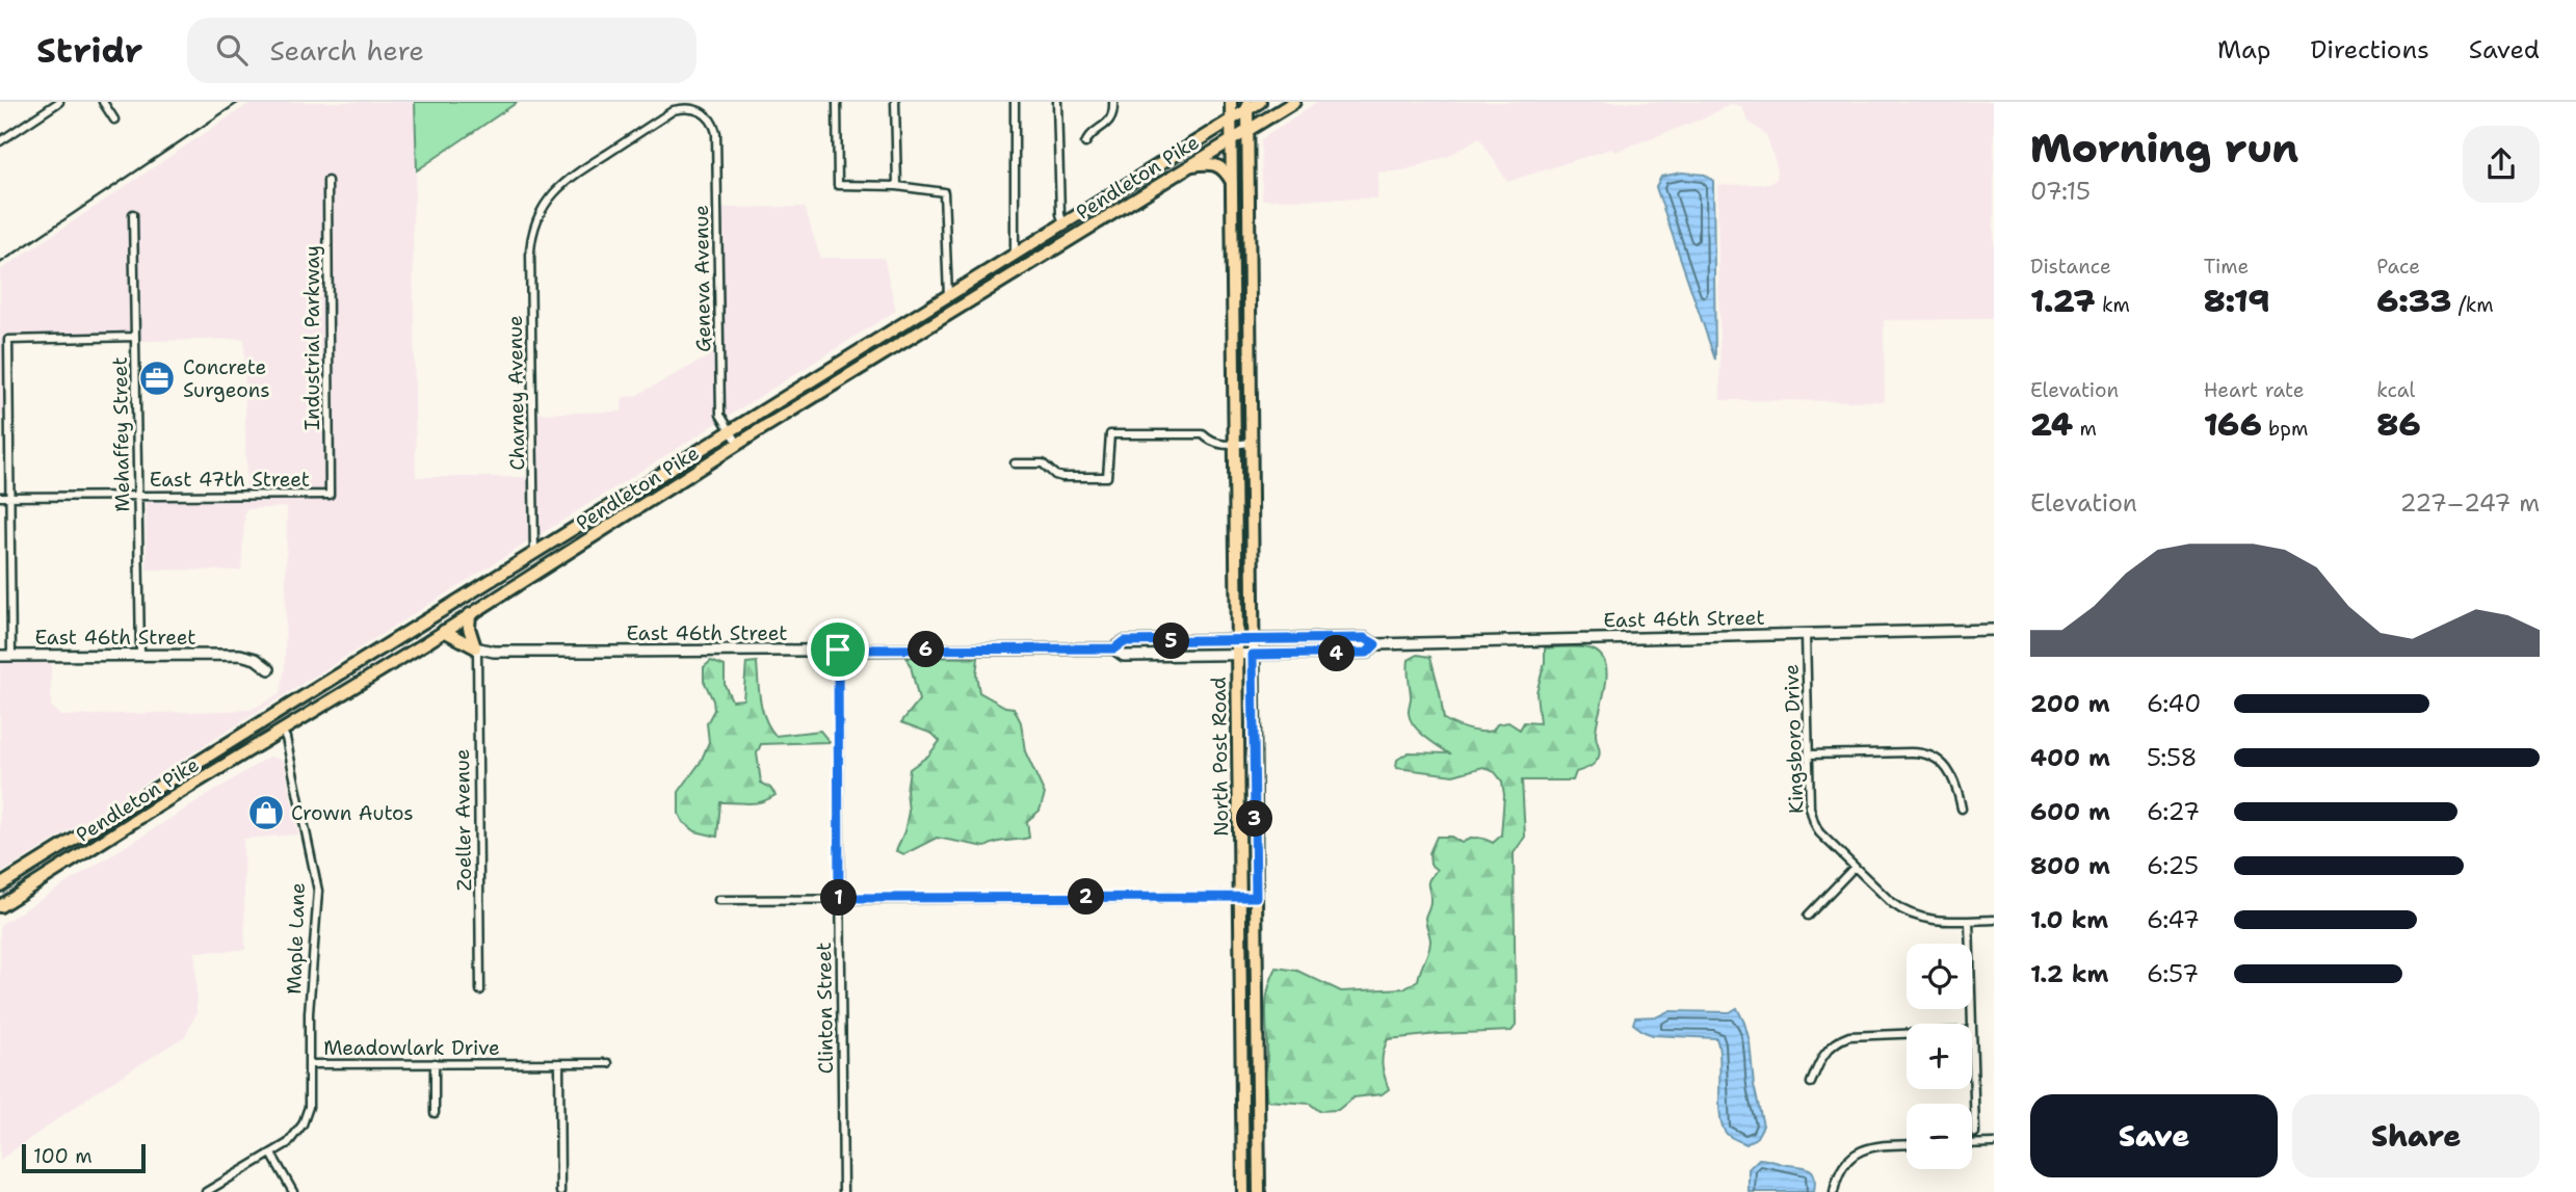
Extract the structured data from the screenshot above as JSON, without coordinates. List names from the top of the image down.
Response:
{
  "streets": {
    "main road": ["Pendleton Pike", "North Post Road"],
    "street": [
      "Geneva Avenue",
      "Industrial Parkway",
      "Charney Avenue",
      "Mehaffey Street",
      "East 47th Street",
      "East 46th Street",
      "Kingsboro Drive",
      "Zoeller Avenue",
      "Maple Lane",
      "Clinton Street",
      "Meadowlark Drive"
    ]
  },
  "crossings": [
    ["Pendleton Pike", "Geneva Avenue"],
    ["Pendleton Pike", "Charney Avenue"],
    ["Pendleton Pike", "North Post Road"],
    ["Pendleton Pike", "Maple Lane"],
    ["Geneva Avenue", "Charney Avenue"],
    ["Industrial Parkway", "East 47th Street"],
    ["Mehaffey Street", "East 47th Street"],
    ["Mehaffey Street", "East 46th Street"],
    ["East 46th Street", "Kingsboro Drive"],
    ["East 46th Street", "North Post Road"],
    ["East 46th Street", "Zoeller Avenue"],
    ["East 46th Street", "Clinton Street"],
    ["Maple Lane", "Meadowlark Drive"]
  ],
  "places": {
    "office": ["Concrete Surgeons"],
    "shop": ["Crown Autos"]
  },
  "scale_bar": "100 m",
  "page": {
    "header": "Stridr",
    "search": "Search here",
    "nav": ["Map", "Directions", "Saved"],
    "heading": ["Morning run", "07:15"],
    "stats": [
      ["Distance", "1.27 km"],
      ["Time", "8:19"],
      ["Pace", "6:33 /km"],
      ["Elevation", "24 m"],
      ["Heart rate", "166 bpm"],
      ["kcal", "86"]
    ],
    "chart": ["Elevation", "227–247 m"],
    "pins": [
      "5",
      "6",
      "4",
      "3",
      "2",
      "1"
    ],
    "list": [
      {
        "name": "200 m",
        "note": "6:40"
      },
      {
        "name": "400 m",
        "note": "5:58"
      },
      {
        "name": "600 m",
        "note": "6:27"
      },
      {
        "name": "800 m",
        "note": "6:25"
      },
      {
        "name": "1.0 km",
        "note": "6:47"
      },
      {
        "name": "1.2 km",
        "note": "6:57"
      }
    ],
    "map_buttons": ["+", "−"],
    "buttons": ["Save", "Share"],
    "scale": "100 m"
  }
}
